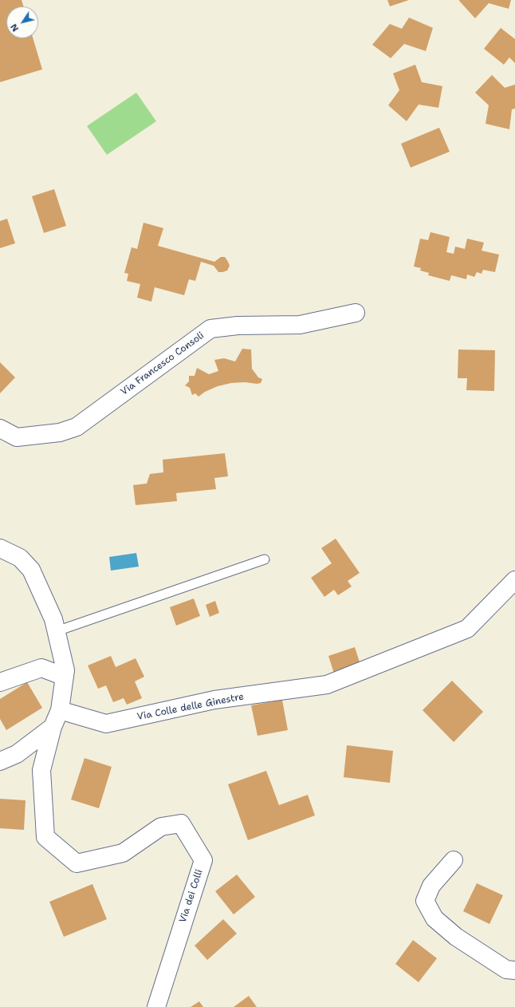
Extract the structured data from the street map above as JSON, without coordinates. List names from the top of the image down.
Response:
{
  "streets": {
    "street": ["Via Francesco Consoli", "Via Colle delle Ginestre", "Via dei Colli"]
  },
  "crossings": [
    ["Via Colle delle Ginestre", "Via dei Colli"]
  ],
  "north": "bottom left"
}
